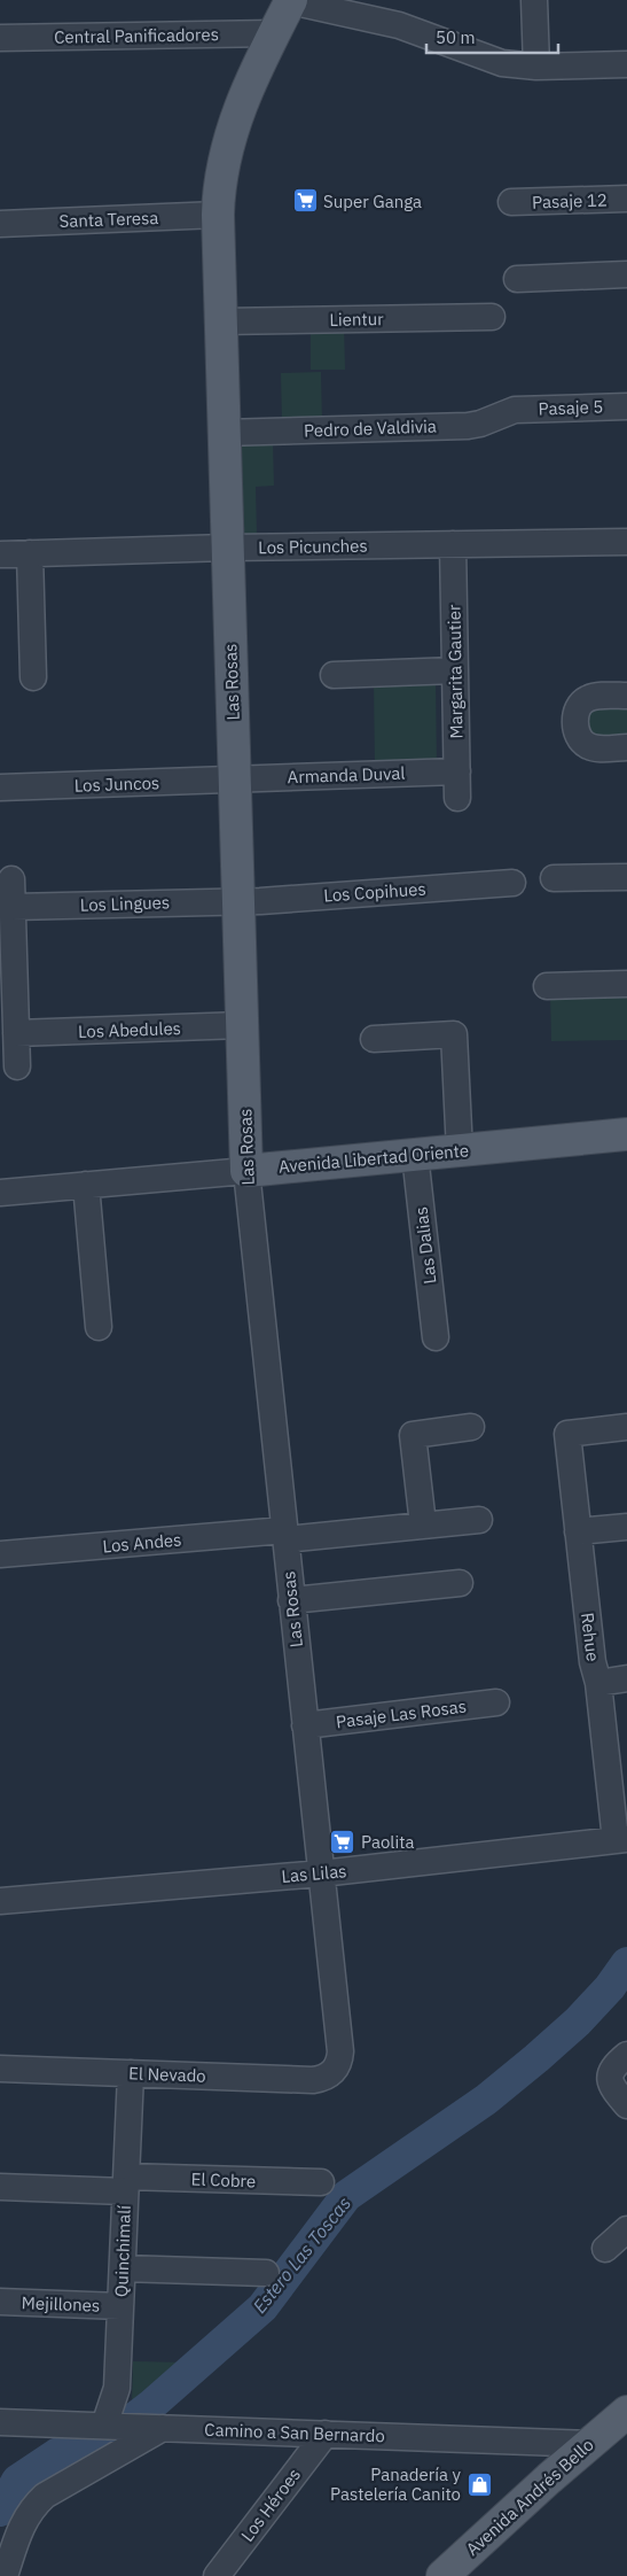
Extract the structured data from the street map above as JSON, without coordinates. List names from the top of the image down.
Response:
{
  "streets": {
    "main road": ["Las Rosas", "Avenida Libertad Oriente", "Avenida Andrés Bello"],
    "street": [
      "Central Panificadores",
      "Pasaje 12",
      "Santa Teresa",
      "Lientur",
      "Pasaje 5",
      "Pedro de Valdivia",
      "Los Picunches",
      "Margarita Gautier",
      "Armanda Duval",
      "Los Juncos",
      "Los Copihues",
      "Los Lingues",
      "Los Abedules",
      "Las Dalias",
      "Los Andes",
      "Rehue",
      "Pasaje Las Rosas",
      "Las Lilas",
      "El Nevado",
      "El Cobre",
      "Quinchimalí",
      "Mejillones",
      "Camino a San Bernardo",
      "Los Héroes"
    ]
  },
  "crossings": [
    ["Central Panificadores", "Las Rosas"],
    ["Santa Teresa", "Las Rosas"],
    ["Lientur", "Las Rosas"],
    ["Pasaje 5", "Pedro de Valdivia"],
    ["Pedro de Valdivia", "Las Rosas"],
    ["Los Picunches", "Margarita Gautier"],
    ["Los Picunches", "Las Rosas"],
    ["Margarita Gautier", "Armanda Duval"],
    ["Las Rosas", "Armanda Duval"],
    ["Las Rosas", "Los Juncos"],
    ["Las Rosas", "Los Copihues"],
    ["Las Rosas", "Los Lingues"],
    ["Las Rosas", "Los Abedules"],
    ["Las Rosas", "Avenida Libertad Oriente"],
    ["Las Rosas", "Los Andes"],
    ["Las Rosas", "Pasaje Las Rosas"],
    ["Las Rosas", "Las Lilas"],
    ["Las Rosas", "El Nevado"],
    ["Armanda Duval", "Los Juncos"],
    ["Los Copihues", "Los Lingues"],
    ["Avenida Libertad Oriente", "Las Dalias"],
    ["Rehue", "Las Lilas"],
    ["El Nevado", "Quinchimalí"],
    ["El Cobre", "Quinchimalí"],
    ["Quinchimalí", "Mejillones"],
    ["Quinchimalí", "Camino a San Bernardo"],
    ["Camino a San Bernardo", "Avenida Andrés Bello"],
    ["Camino a San Bernardo", "Los Héroes"]
  ],
  "water": ["Estero Las Toscas"],
  "places": {
    "supermarket": ["Super Ganga", "Paolita"],
    "shop": ["Panadería y Pastelería Canito"]
  },
  "scale_bar": "50 m"
}
